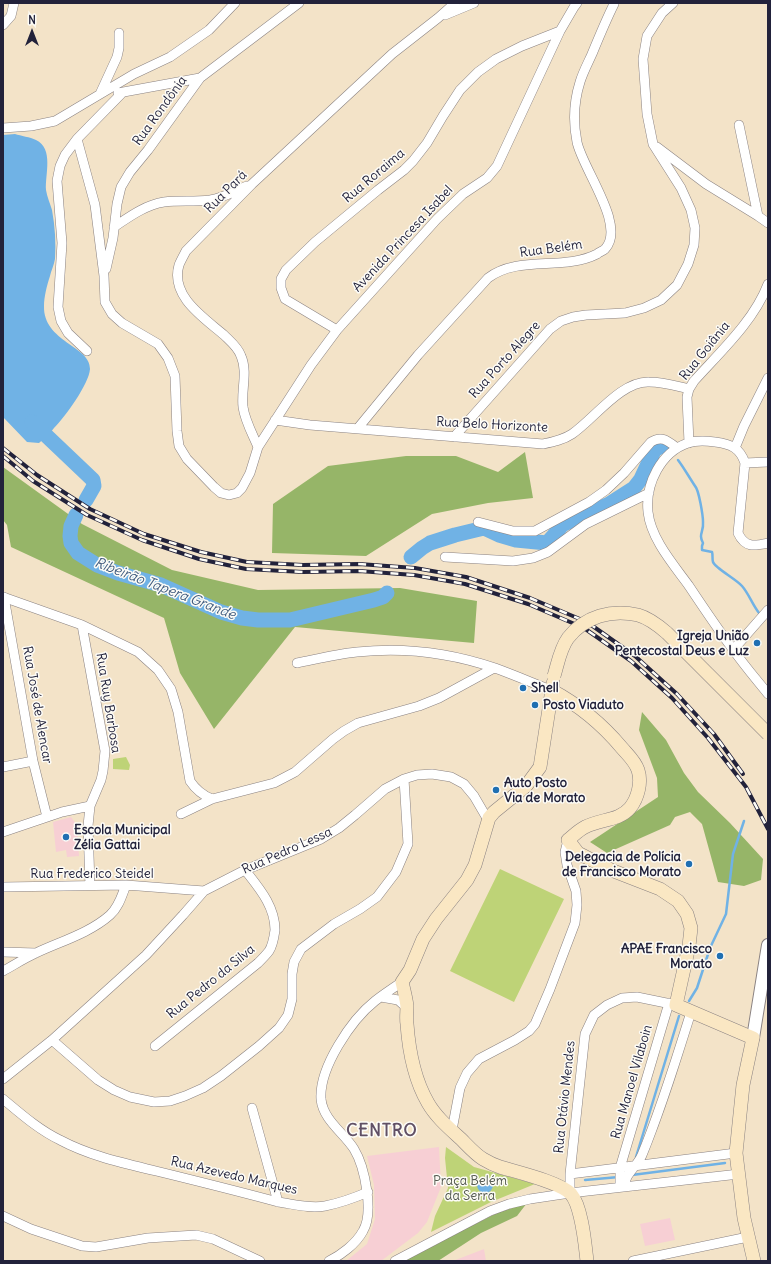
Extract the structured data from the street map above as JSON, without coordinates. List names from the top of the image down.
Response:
{
  "streets": {
    "street": [
      "Rua Rondônia",
      "Rua Roraima",
      "Rua Pará",
      "Avenida Princesa Isabel",
      "Rua Belém",
      "Rua Goiânia",
      "Rua Porto Alegre",
      "Rua Belo Horizonte",
      "Rua Ruy Barbosa",
      "Rua José de Alencar",
      "Rua Pedro Lessa",
      "Rua Frederico Steidel",
      "Rua Pedro da Silva",
      "Rua Manoel Vilaboin",
      "Rua Otávio Mendes",
      "Rua Azevedo Marques"
    ]
  },
  "crossings": [
    ["Rua Rondônia", "Rua Pará"],
    ["Rua Rondônia", "Avenida Princesa Isabel"],
    ["Rua Roraima", "Avenida Princesa Isabel"],
    ["Rua Pará", "Avenida Princesa Isabel"],
    ["Avenida Princesa Isabel", "Rua Belo Horizonte"],
    ["Rua Belém", "Rua Belo Horizonte"],
    ["Rua Goiânia", "Rua Belo Horizonte"],
    ["Rua Porto Alegre", "Rua Belo Horizonte"],
    ["Rua Ruy Barbosa", "Rua Frederico Steidel"],
    ["Rua Pedro Lessa", "Rua Frederico Steidel"],
    ["Rua Pedro Lessa", "Rua Pedro da Silva"],
    ["Rua Manoel Vilaboin", "Rua Otávio Mendes"]
  ],
  "districts": ["CENTRO"],
  "water": ["Ribeirão Tapera Grande"],
  "parks": ["Praça Belém da Serra"],
  "places": [
    "Igreja União Pentecostal Deus e Luz",
    "Shell",
    "Posto Viaduto",
    "Auto Posto Via de Morato",
    "Escola Municipal Zélia Gattai",
    "Delegacia de Polícia de Francisco Morato",
    "APAE Francisco Morato"
  ],
  "north": "top"
}
